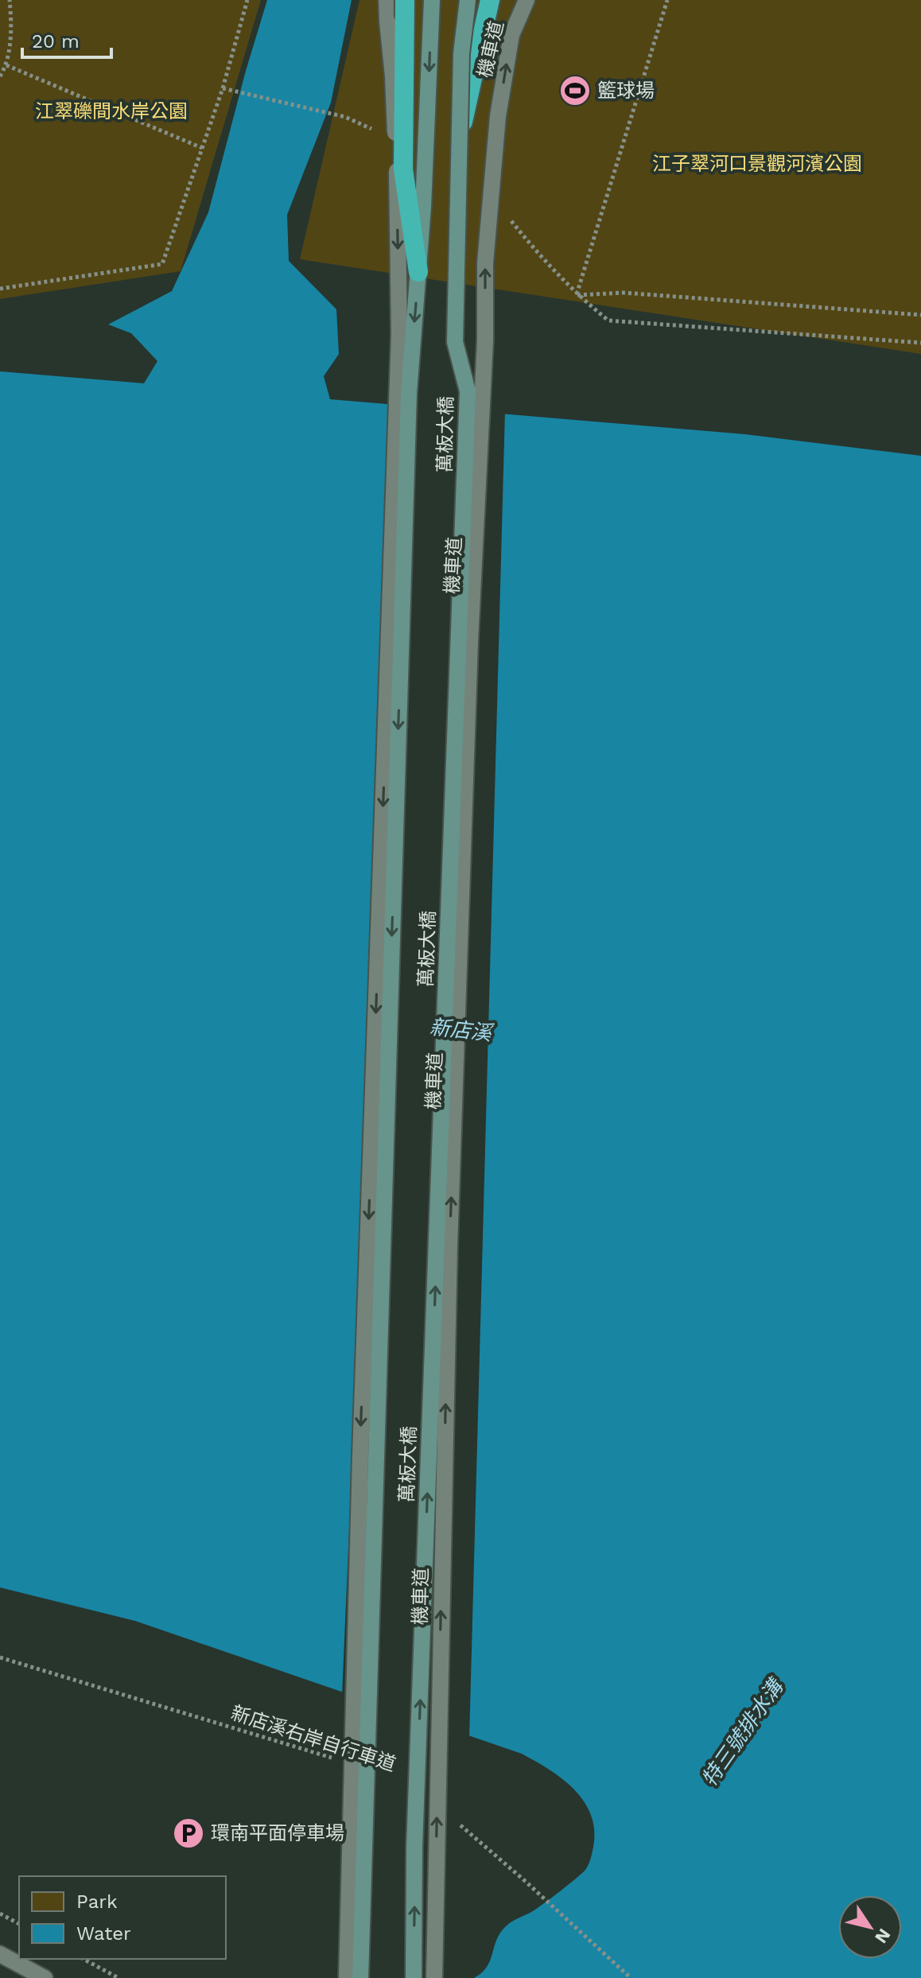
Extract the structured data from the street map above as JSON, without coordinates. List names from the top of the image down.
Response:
{
  "streets": {
    "street": ["萬板大橋"],
    "lane": ["機車道"],
    "path": ["新店溪右岸自行車道"]
  },
  "water": ["新店溪", "特三號排水溝"],
  "parks": ["江翠礫間水岸公園", "江子翠河口景觀河濱公園"],
  "places": {
    "sports": ["籃球場"],
    "parking": ["環南平面停車場"]
  },
  "legend": ["Park", "Water"],
  "scale_bar": "20 m",
  "north": "bottom right"
}
